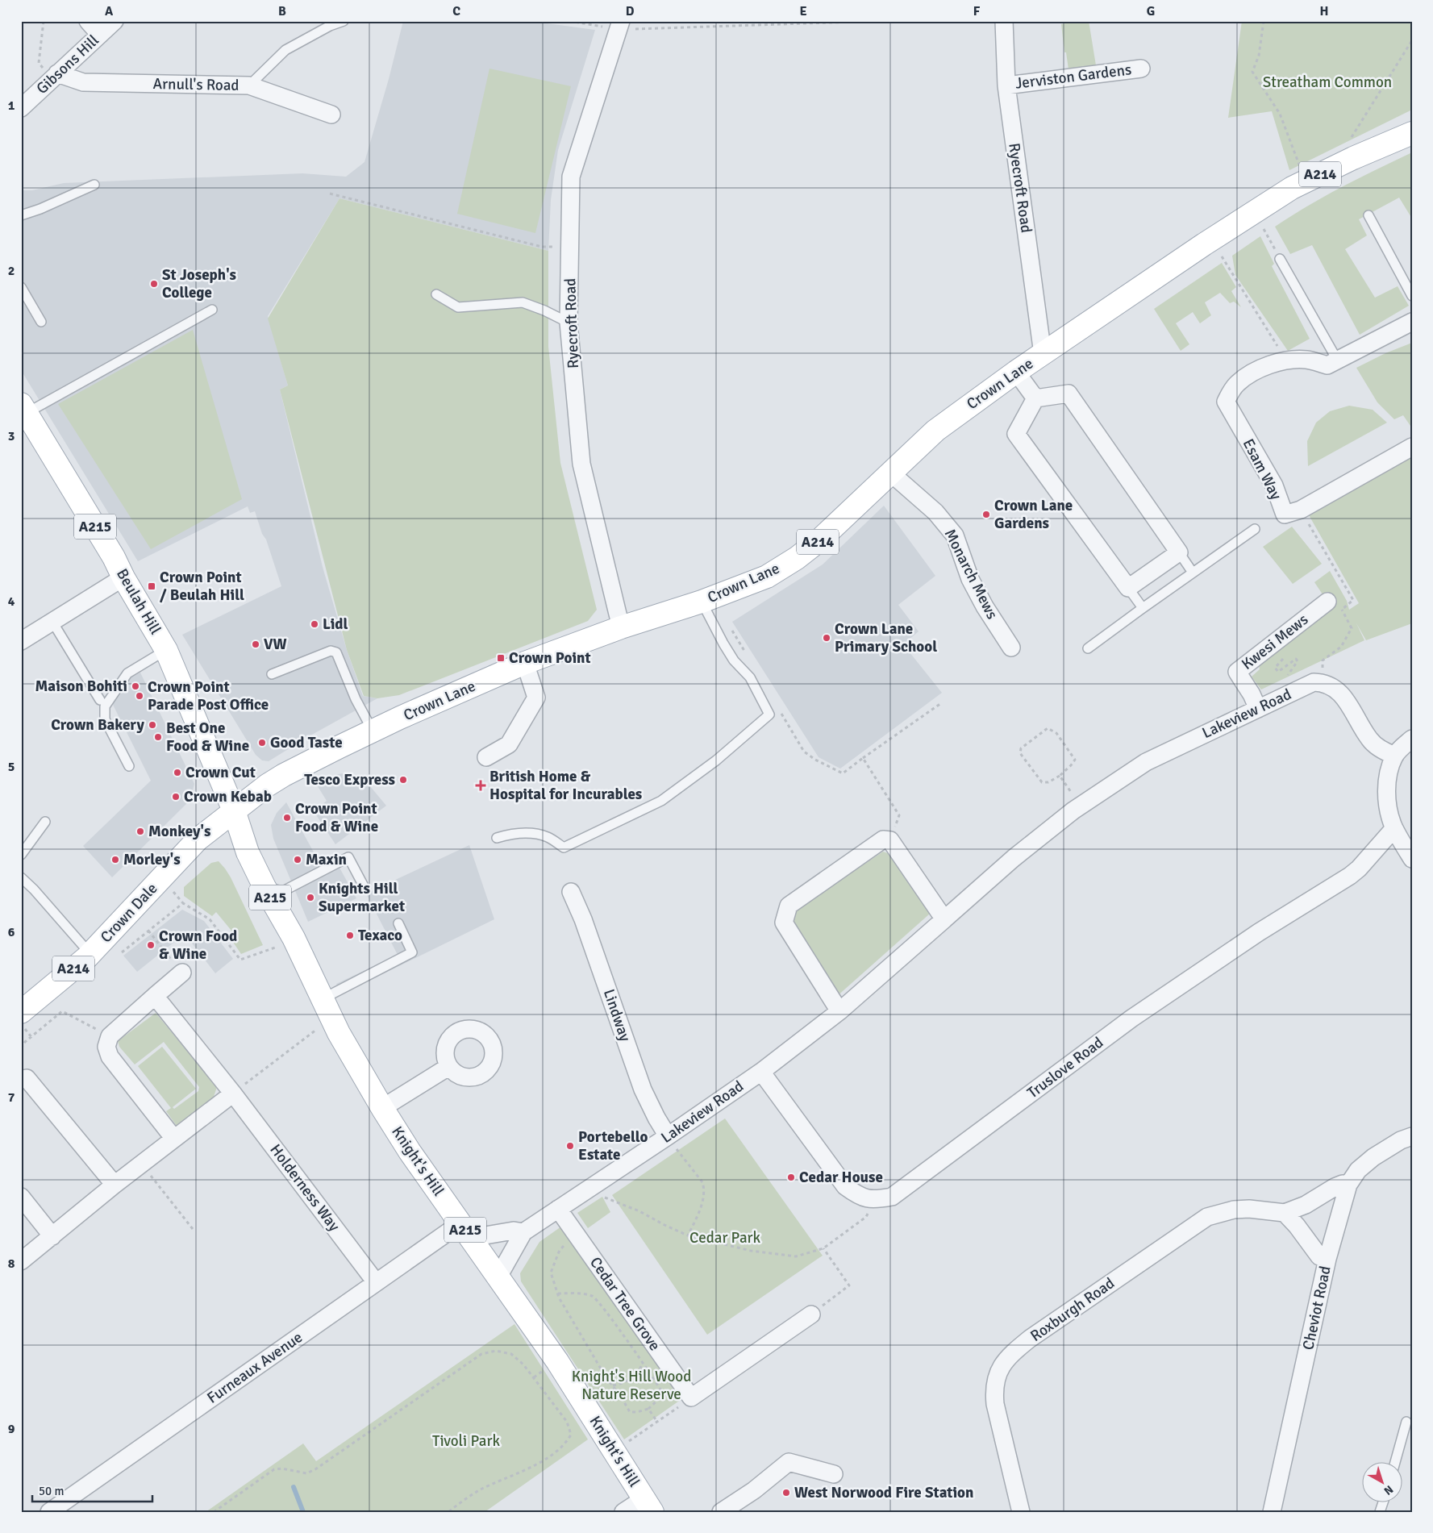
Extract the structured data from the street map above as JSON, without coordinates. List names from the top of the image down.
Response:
{
  "streets": {
    "main road": [
      "A214",
      "Crown Lane",
      "A215",
      "Beulah Hill",
      "Crown Dale",
      "Knight's Hill"
    ],
    "street": [
      "Gibsons Hill",
      "Jerviston Gardens",
      "Arnull's Road",
      "Ryecroft Road",
      "Esam Way",
      "Monarch Mews",
      "Kwesi Mews",
      "Lakeview Road",
      "Lindway",
      "Truslove Road",
      "Holderness Way",
      "Cedar Tree Grove",
      "Cheviot Road",
      "Roxburgh Road",
      "Furneaux Avenue"
    ]
  },
  "crossings": [
    ["Gibsons Hill", "Arnull's Road"],
    ["Jerviston Gardens", "Ryecroft Road"],
    ["A214", "Crown Lane"],
    ["Ryecroft Road", "Crown Lane"],
    ["Crown Lane", "Monarch Mews"],
    ["Crown Lane", "Beulah Hill"],
    ["Crown Lane", "Crown Dale"],
    ["Crown Lane", "Knight's Hill"],
    ["Beulah Hill", "Crown Dale"],
    ["Beulah Hill", "Knight's Hill"],
    ["Kwesi Mews", "Lakeview Road"],
    ["Lakeview Road", "Lindway"],
    ["Lakeview Road", "Knight's Hill"],
    ["Lakeview Road", "Cedar Tree Grove"],
    ["Crown Dale", "Knight's Hill"],
    ["Knight's Hill", "Furneaux Avenue"],
    ["Holderness Way", "Furneaux Avenue"],
    ["Cheviot Road", "Roxburgh Road"]
  ],
  "parks": [
    "Streatham Common",
    "Cedar Park",
    "Knight's Hill Wood Nature Reserve",
    "Tivoli Park"
  ],
  "places": {
    "other": [
      "St Joseph's College",
      "Crown Lane Gardens",
      "Lidl",
      "Crown Lane Primary School",
      "VW",
      "Maison Bohiti",
      "Crown Point Parade Post Office",
      "Crown Bakery",
      "Best One Food & Wine",
      "Good Taste",
      "Crown Cut",
      "Tesco Express",
      "Crown Kebab",
      "Crown Point Food & Wine",
      "Monkey's",
      "Morley's",
      "Maxin",
      "Knights Hill Supermarket",
      "Texaco",
      "Crown Food & Wine",
      "Portebello Estate",
      "Cedar House",
      "West Norwood Fire Station"
    ],
    "transit": ["Crown Point / Beulah Hill", "Crown Point"],
    "health": ["British Home & Hospital for Incurables"]
  },
  "scale_bar": "50 m",
  "north": "bottom right",
  "grid": {
    "columns": [
      "A",
      "B",
      "C",
      "D",
      "E",
      "F",
      "G",
      "H"
    ],
    "rows": [
      "1",
      "2",
      "3",
      "4",
      "5",
      "6",
      "7",
      "8",
      "9"
    ]
  }
}
